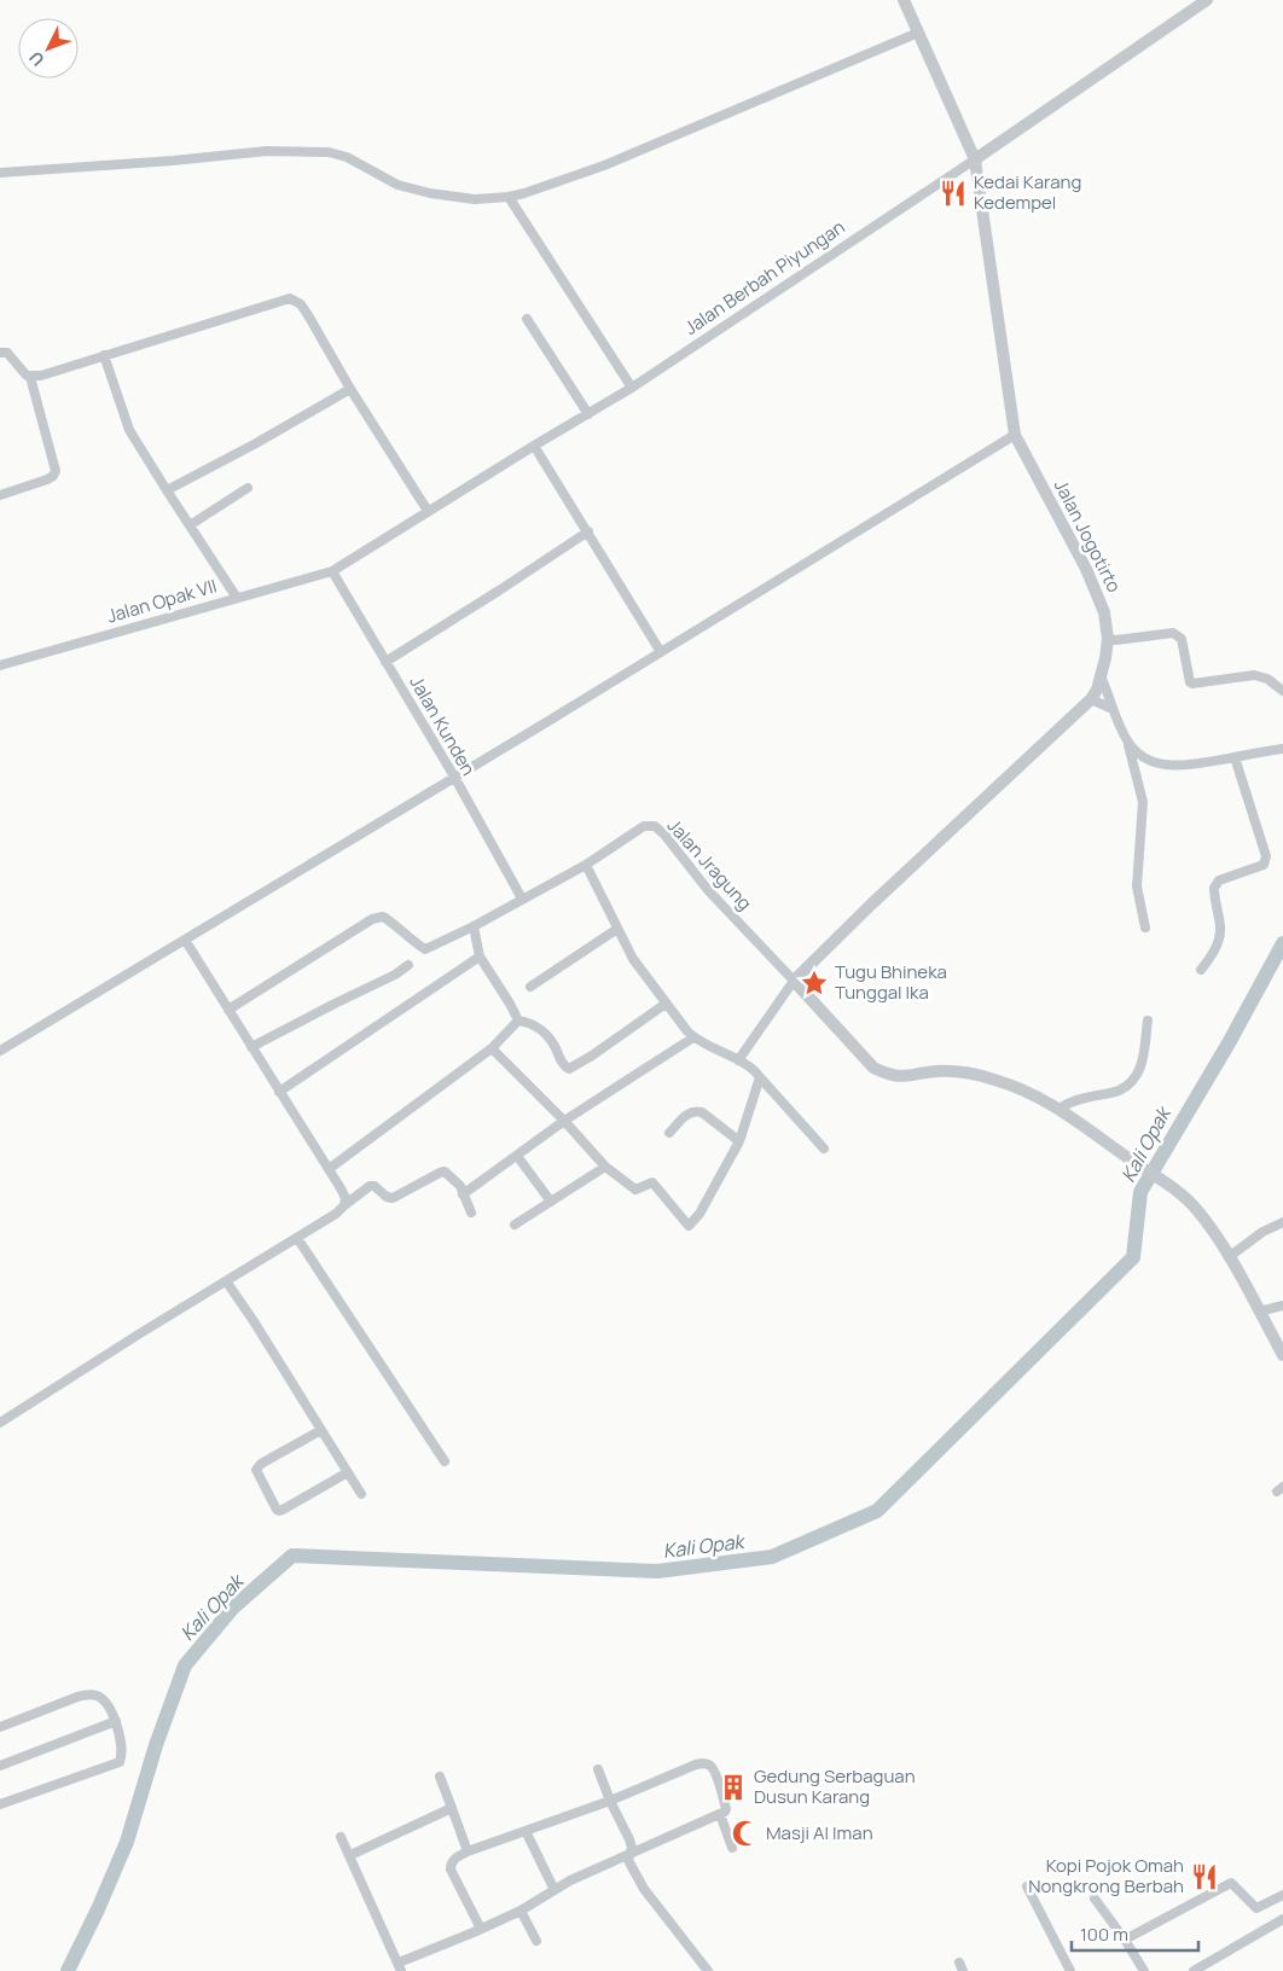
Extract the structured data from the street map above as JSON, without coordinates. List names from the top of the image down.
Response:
{
  "streets": {
    "street": [
      "Jalan Berbah Piyungan",
      "Jalan Jogotirto",
      "Jalan Opak VII",
      "Jalan Kunden",
      "Jalan Jragung"
    ]
  },
  "crossings": [
    ["Jalan Berbah Piyungan", "Jalan Jogotirto"],
    ["Jalan Berbah Piyungan", "Jalan Opak VII"],
    ["Jalan Berbah Piyungan", "Jalan Kunden"],
    ["Jalan Jogotirto", "Jalan Jragung"],
    ["Jalan Opak VII", "Jalan Kunden"],
    ["Jalan Kunden", "Jalan Jragung"]
  ],
  "water": ["Kali Opak"],
  "places": {
    "restaurant": ["Kedai Karang Kedempel", "Kopi Pojok Omah Nongkrong Berbah"],
    "place": ["Tugu Bhineka Tunggal Ika"],
    "building": ["Gedung Serbaguan Dusun Karang"],
    "mosque": ["Masji Al Iman"]
  },
  "scale_bar": "100 m",
  "north": "bottom left"
}
